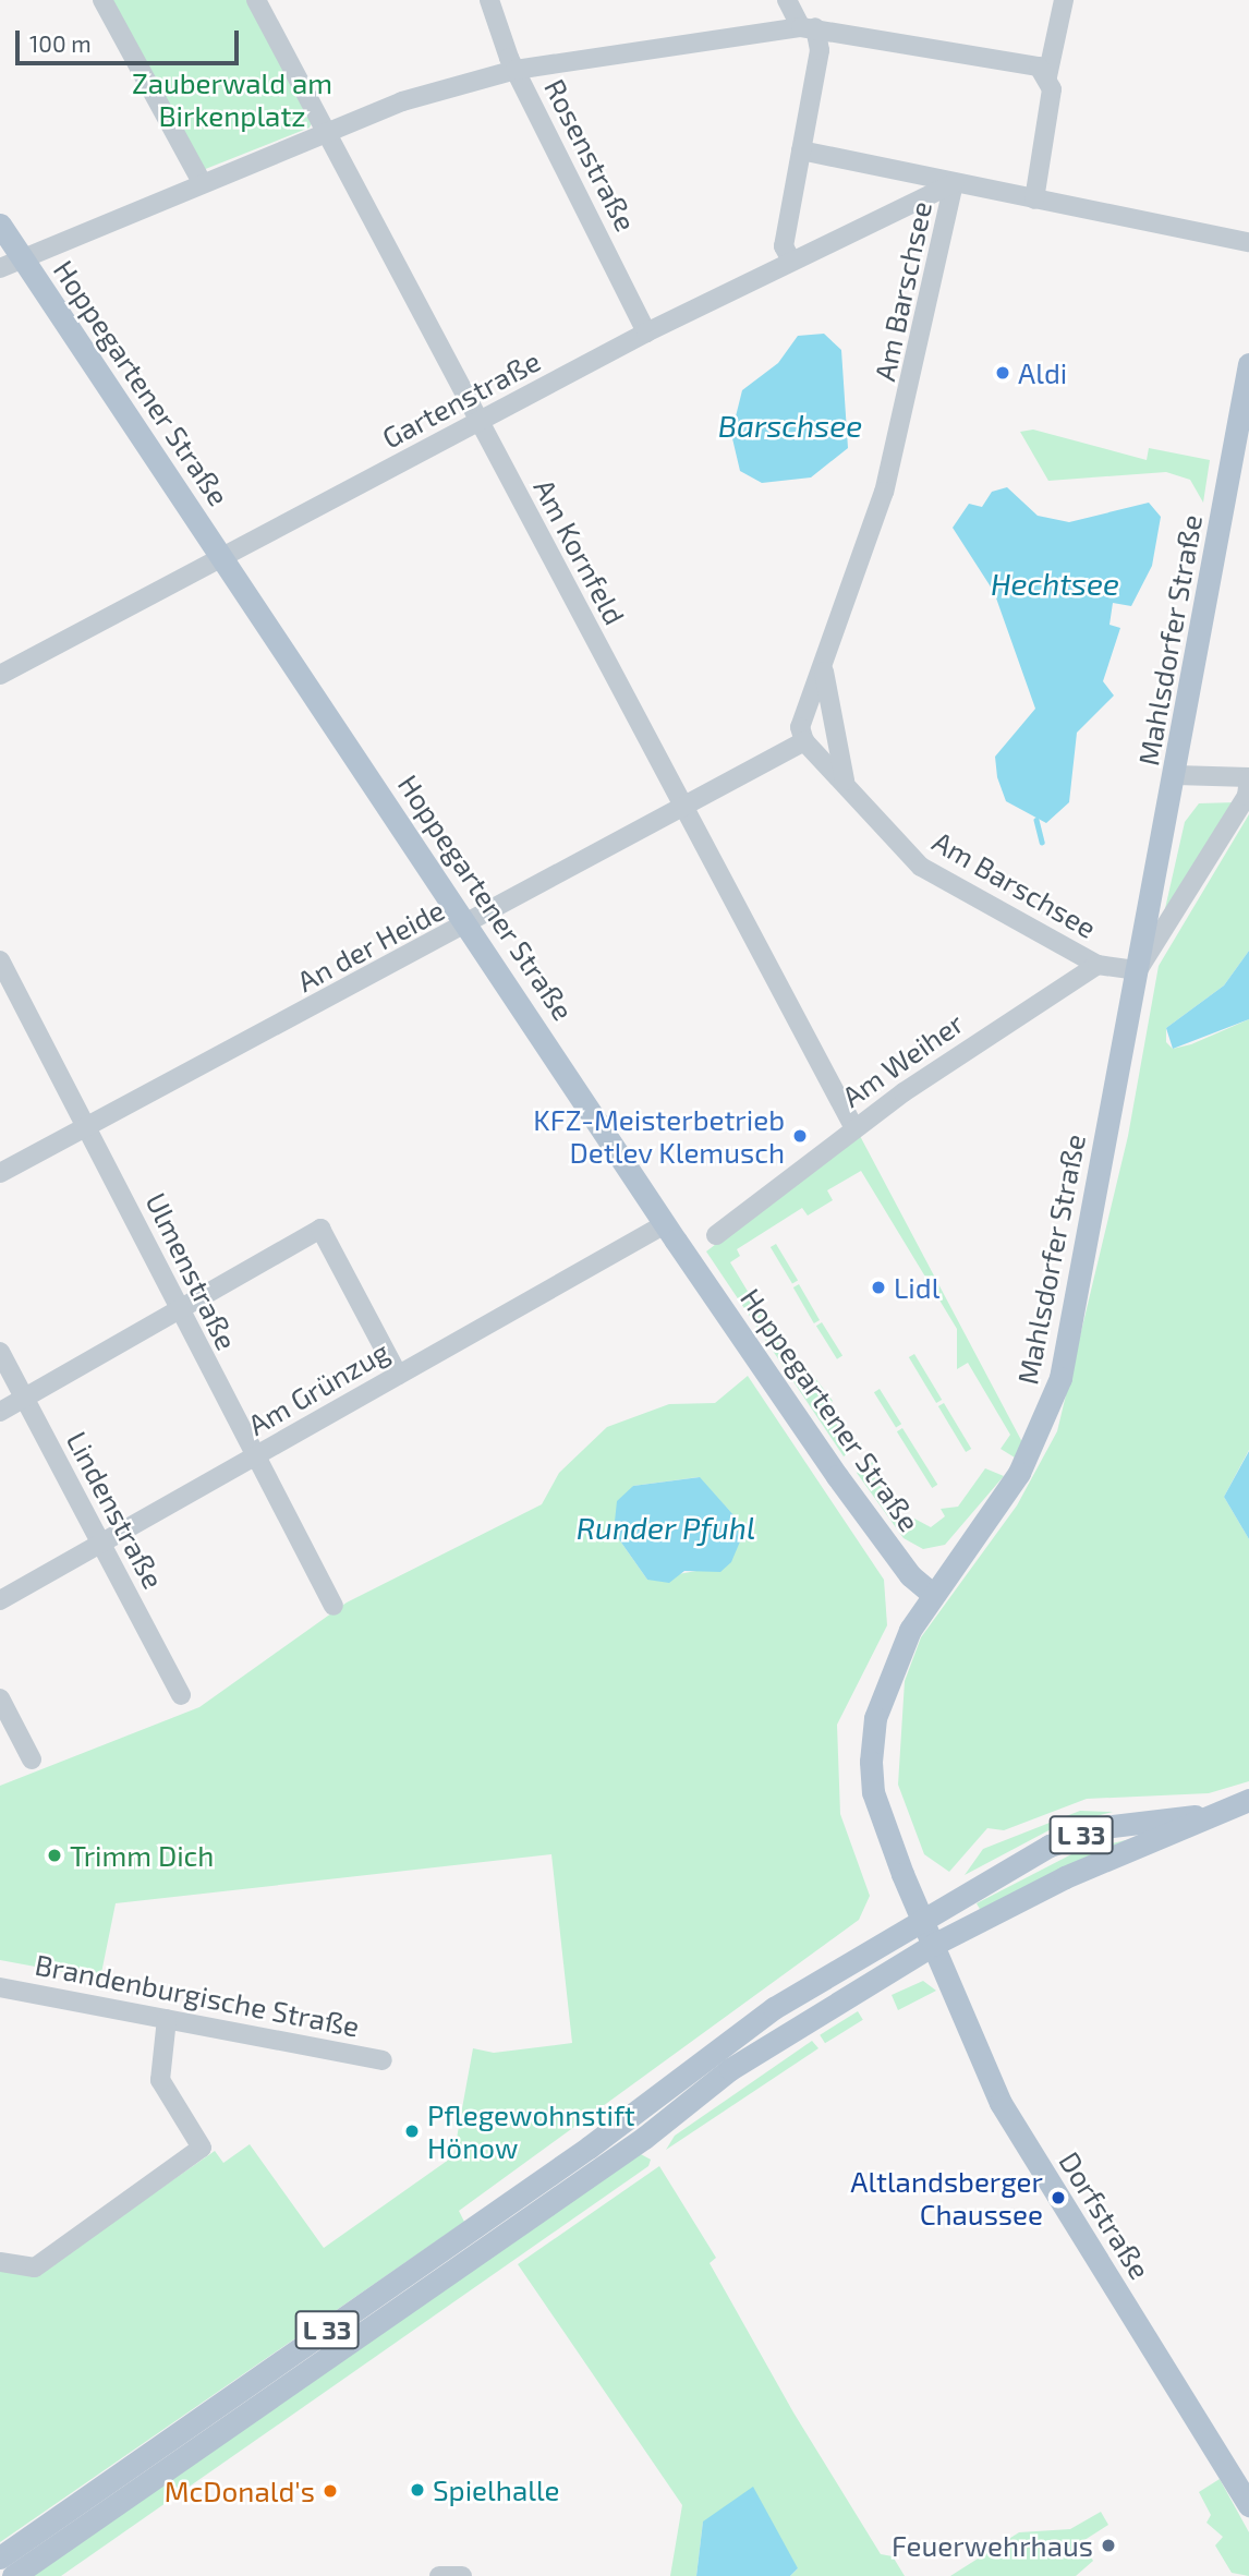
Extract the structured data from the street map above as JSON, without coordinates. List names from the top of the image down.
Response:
{
  "streets": {
    "main road": [
      "Hoppegartener Straße",
      "Mahlsdorfer Straße",
      "L 33",
      "Dorfstraße"
    ],
    "street": [
      "Rosenstraße",
      "Am Barschsee",
      "Gartenstraße",
      "Am Kornfeld",
      "An der Heide",
      "Am Weiher",
      "Ulmenstraße",
      "Am Grünzug",
      "Lindenstraße",
      "Brandenburgische Straße"
    ]
  },
  "crossings": [
    ["Rosenstraße", "Gartenstraße"],
    ["Am Barschsee", "Gartenstraße"],
    ["Am Barschsee", "An der Heide"],
    ["Am Barschsee", "Am Weiher"],
    ["Hoppegartener Straße", "Gartenstraße"],
    ["Hoppegartener Straße", "Mahlsdorfer Straße"],
    ["Hoppegartener Straße", "An der Heide"],
    ["Hoppegartener Straße", "Am Grünzug"],
    ["Gartenstraße", "Am Kornfeld"],
    ["Am Kornfeld", "An der Heide"],
    ["Am Kornfeld", "Am Weiher"],
    ["Mahlsdorfer Straße", "L 33"],
    ["Mahlsdorfer Straße", "Dorfstraße"],
    ["An der Heide", "Ulmenstraße"],
    ["Ulmenstraße", "Am Grünzug"],
    ["Am Grünzug", "Lindenstraße"],
    ["L 33", "Dorfstraße"]
  ],
  "water": ["Barschsee", "Hechtsee", "Runder Pfuhl"],
  "parks": ["Zauberwald am Birkenplatz"],
  "places": [
    "Aldi",
    "KFZ-Meisterbetrieb Detlev Klemusch",
    "Lidl",
    "Trimm Dich",
    "Pflegewohnstift Hönow",
    "Altlandsberger Chaussee",
    "Spielhalle",
    "McDonald's",
    "Feuerwehrhaus"
  ],
  "scale_bar": "100 m"
}
